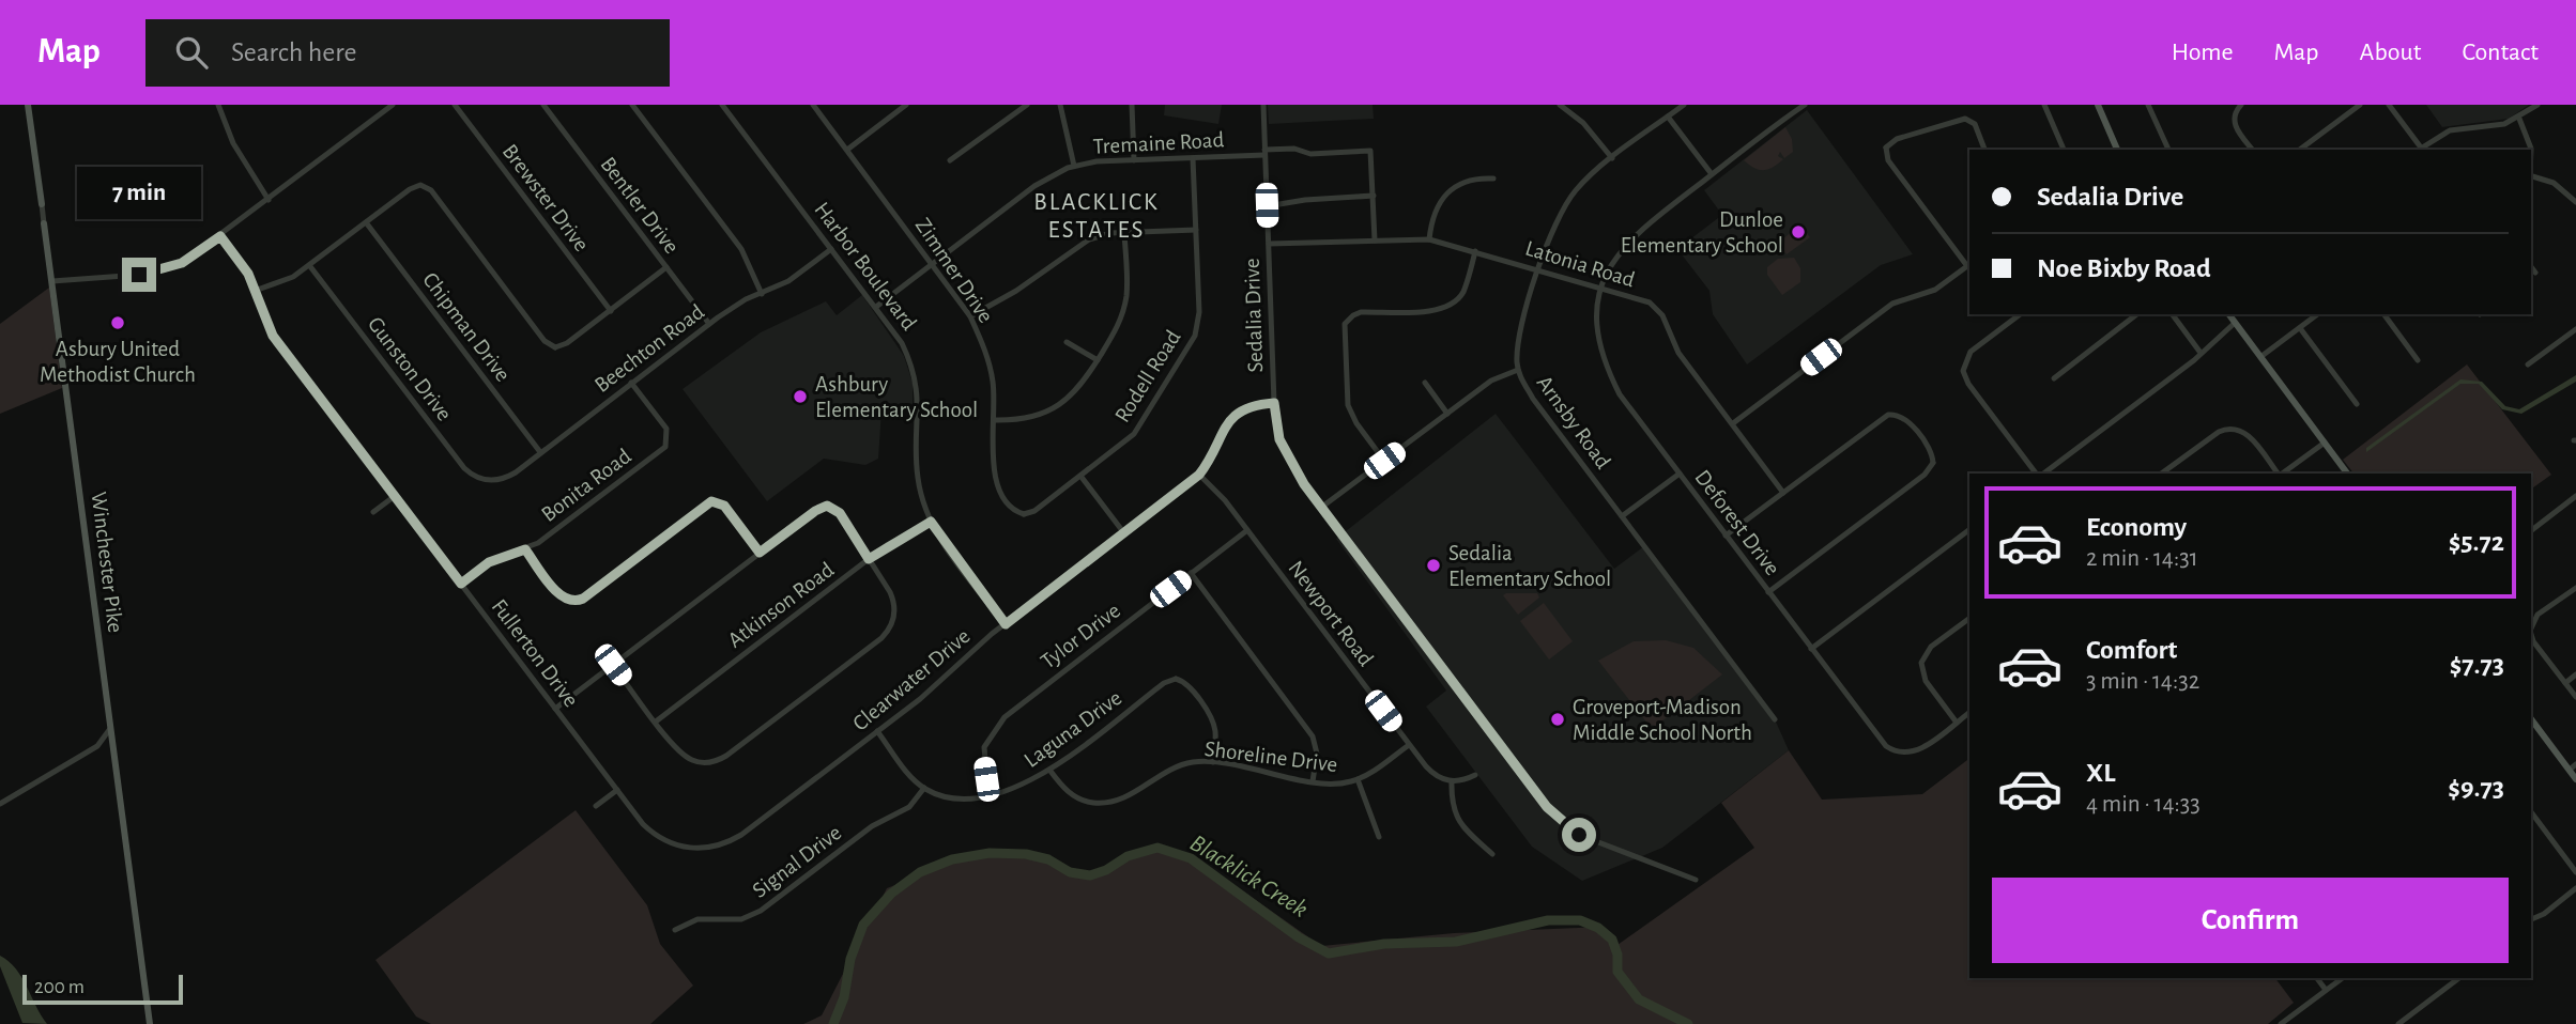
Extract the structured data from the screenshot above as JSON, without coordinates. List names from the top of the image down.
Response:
{
  "streets": {
    "main road": ["Winchester Pike"],
    "street": [
      "Tremaine Road",
      "Brewster Drive",
      "Bentler Drive",
      "Latonia Road",
      "Harbor Boulevard",
      "Zimmer Drive",
      "Sedalia Drive",
      "Chipman Drive",
      "Beechton Road",
      "Gunston Drive",
      "Rodell Road",
      "Arnsby Road",
      "Bonita Road",
      "Deforest Drive",
      "Atkinson Road",
      "Newport Road",
      "Tylor Drive",
      "Fullerton Drive",
      "Clearwater Drive",
      "Laguna Drive",
      "Shoreline Drive",
      "Signal Drive"
    ]
  },
  "crossings": [
    ["Tremaine Road", "Harbor Boulevard"],
    ["Tremaine Road", "Zimmer Drive"],
    ["Tremaine Road", "Sedalia Drive"],
    ["Tremaine Road", "Rodell Road"],
    ["Bentler Drive", "Beechton Road"],
    ["Latonia Road", "Sedalia Drive"],
    ["Latonia Road", "Arnsby Road"],
    ["Latonia Road", "Deforest Drive"],
    ["Harbor Boulevard", "Beechton Road"],
    ["Harbor Boulevard", "Atkinson Road"],
    ["Harbor Boulevard", "Clearwater Drive"],
    ["Zimmer Drive", "Rodell Road"],
    ["Sedalia Drive", "Clearwater Drive"],
    ["Chipman Drive", "Beechton Road"],
    ["Beechton Road", "Gunston Drive"],
    ["Bonita Road", "Fullerton Drive"],
    ["Newport Road", "Tylor Drive"],
    ["Newport Road", "Clearwater Drive"],
    ["Newport Road", "Shoreline Drive"],
    ["Tylor Drive", "Laguna Drive"],
    ["Fullerton Drive", "Clearwater Drive"],
    ["Laguna Drive", "Shoreline Drive"],
    ["Laguna Drive", "Signal Drive"]
  ],
  "districts": ["BLACKLICK ESTATES"],
  "water": ["Blacklick Creek"],
  "places": [
    "Dunloe Elementary School",
    "Asbury United Methodist Church",
    "Ashbury Elementary School",
    "Sedalia Elementary School",
    "Groveport-Madison Middle School North"
  ],
  "scale_bar": "200 m",
  "page": {
    "header": "Map",
    "search": "Search here",
    "nav": [
      "Home",
      "Map",
      "About",
      "Contact"
    ],
    "banner": ["Sedalia Drive", "Noe Bixby Road"],
    "bubble": "7 min",
    "list": [
      {
        "name": "Economy",
        "note": "2 min · 14:31",
        "value": "$5.72"
      },
      {
        "name": "Comfort",
        "note": "3 min · 14:32",
        "value": "$7.73"
      },
      {
        "name": "XL",
        "note": "4 min · 14:33",
        "value": "$9.73"
      }
    ],
    "buttons": "Confirm",
    "scale": "200 m"
  }
}
